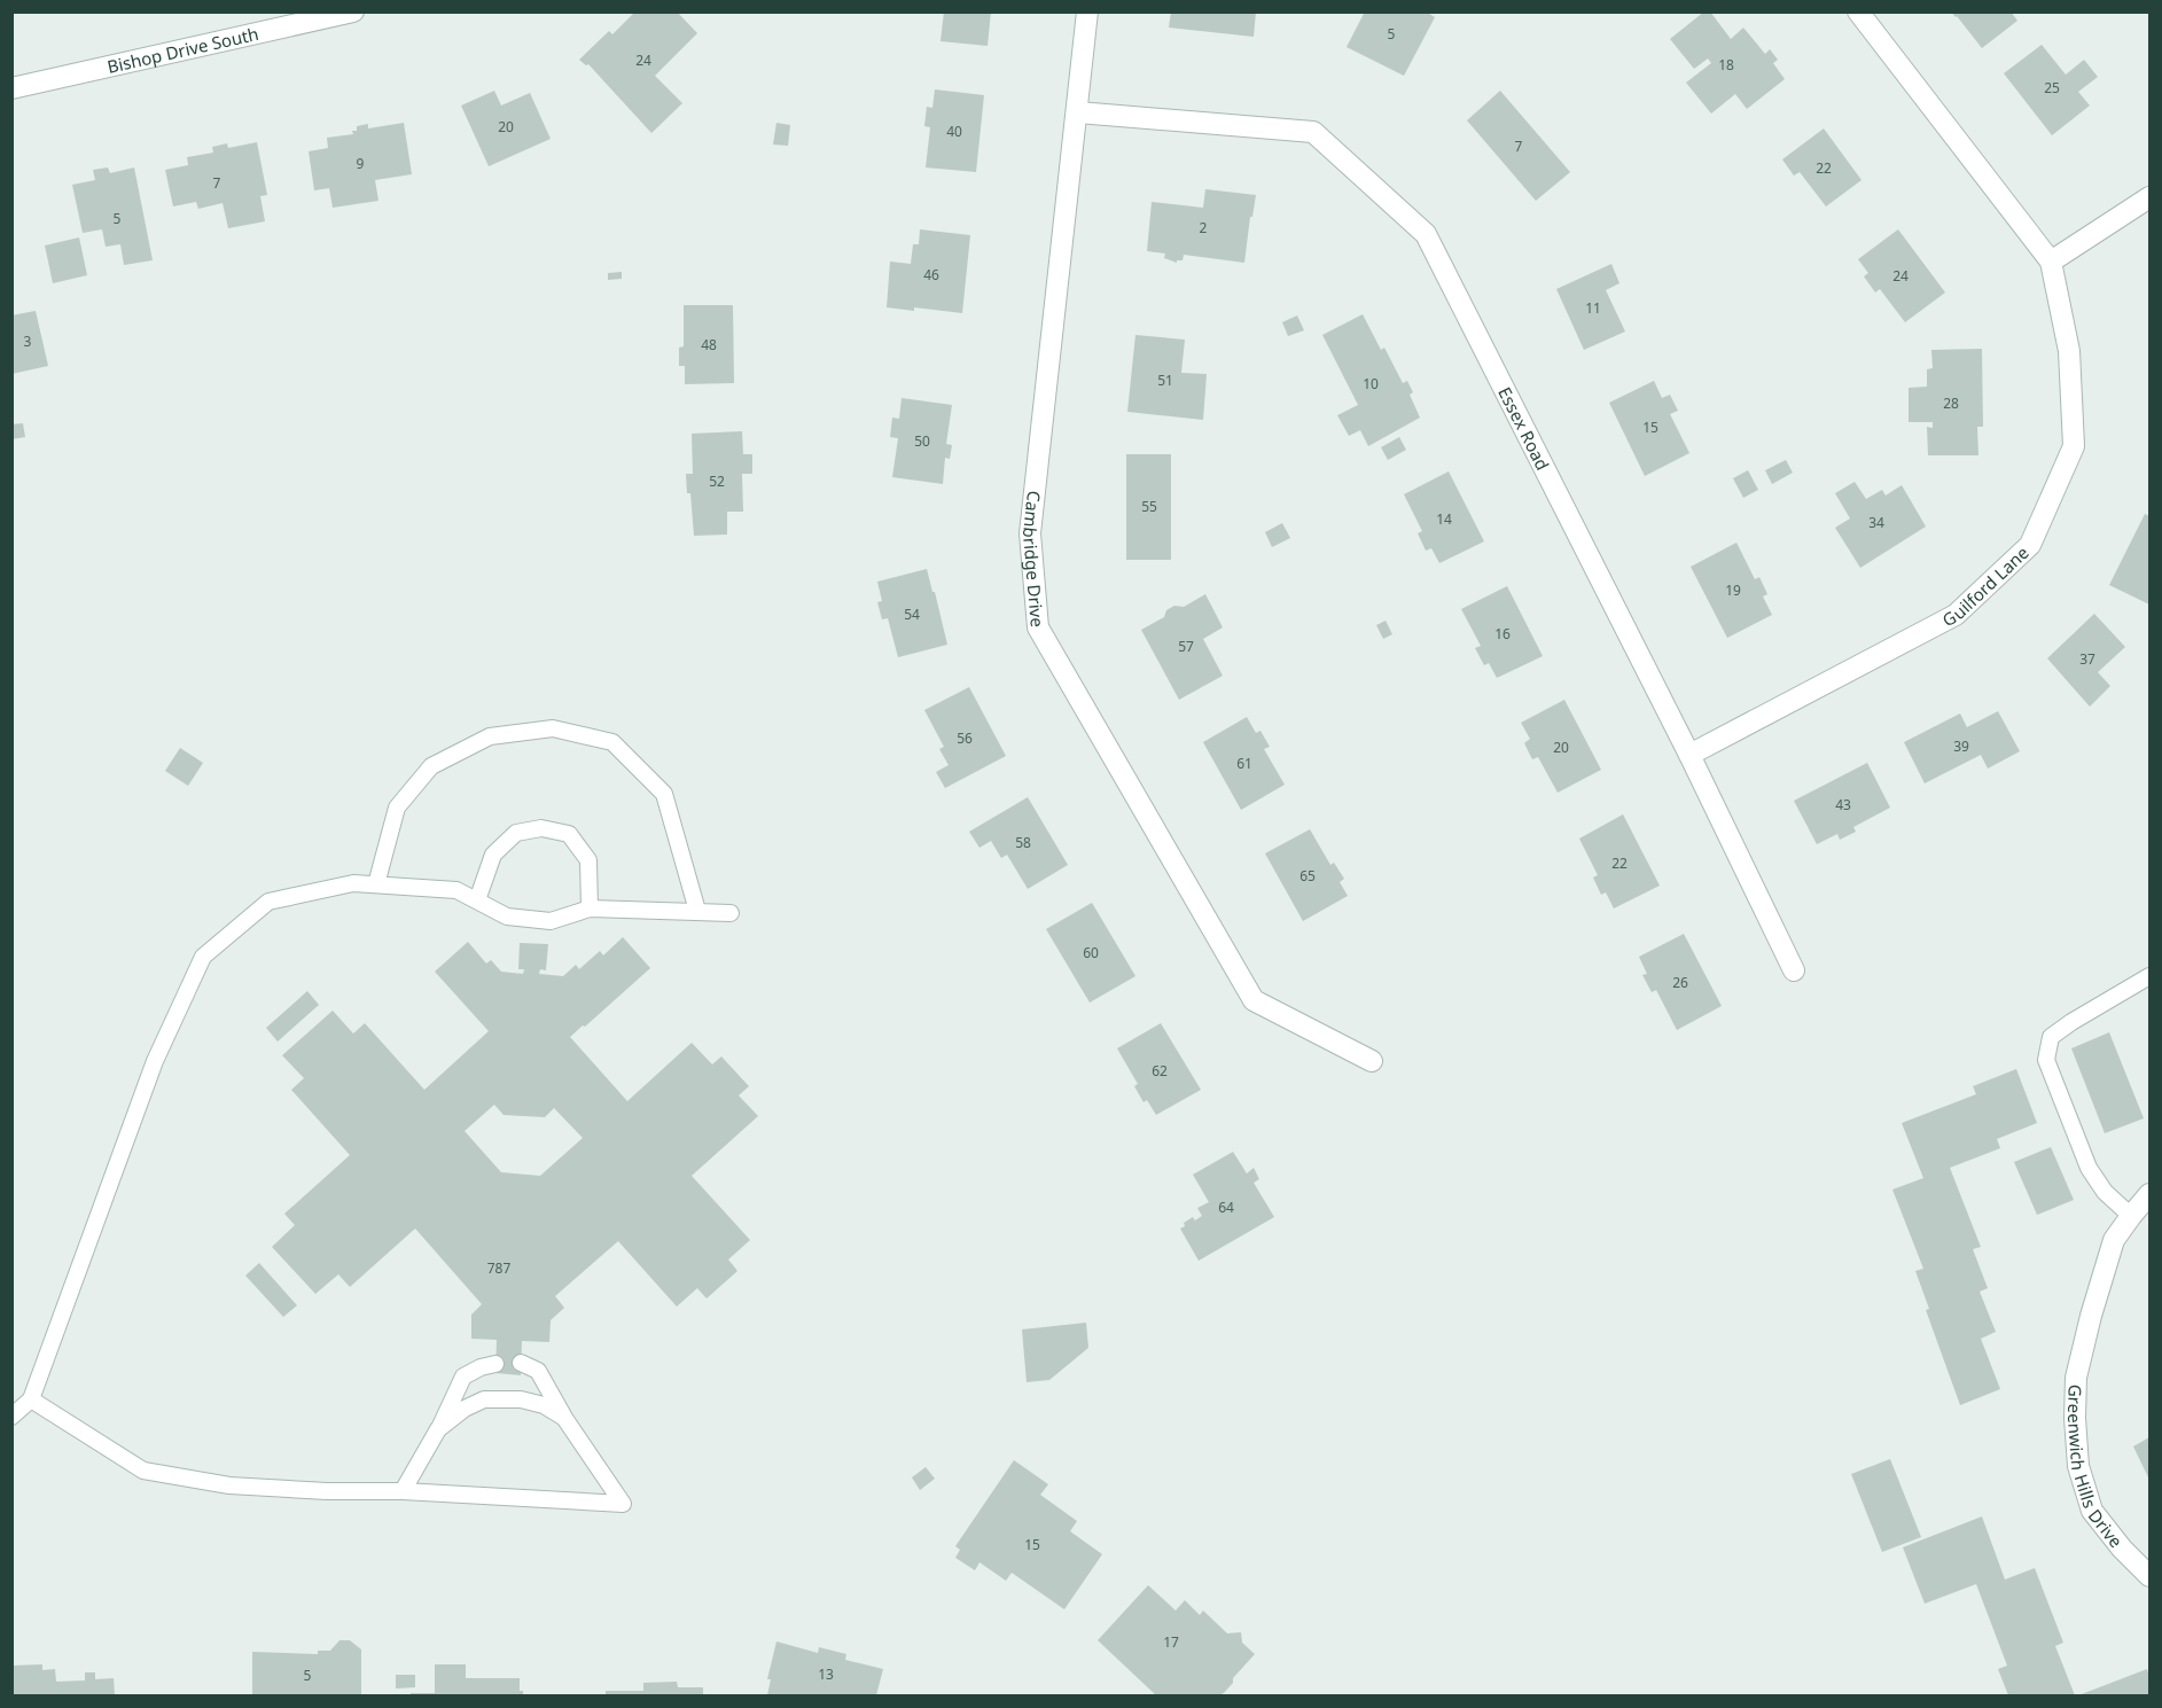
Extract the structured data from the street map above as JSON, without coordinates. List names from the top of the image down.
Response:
{
  "streets": {
    "street": [
      "Bishop Drive South",
      "Essex Road",
      "Cambridge Drive",
      "Guilford Lane",
      "Greenwich Hills Drive"
    ]
  },
  "crossings": [
    ["Essex Road", "Cambridge Drive"],
    ["Essex Road", "Guilford Lane"]
  ],
  "house_numbers": [
    "5",
    "24",
    "18",
    "25",
    "20",
    "40",
    "7",
    "9",
    "22",
    "7",
    "5",
    "2",
    "46",
    "24",
    "11",
    "3",
    "48",
    "51",
    "10",
    "28",
    "15",
    "50",
    "52",
    "55",
    "14",
    "34",
    "19",
    "54",
    "16",
    "57",
    "37",
    "56",
    "39",
    "20",
    "61",
    "43",
    "58",
    "22",
    "65",
    "60",
    "26",
    "62",
    "64",
    "787",
    "15",
    "17",
    "13",
    "5"
  ]
}
